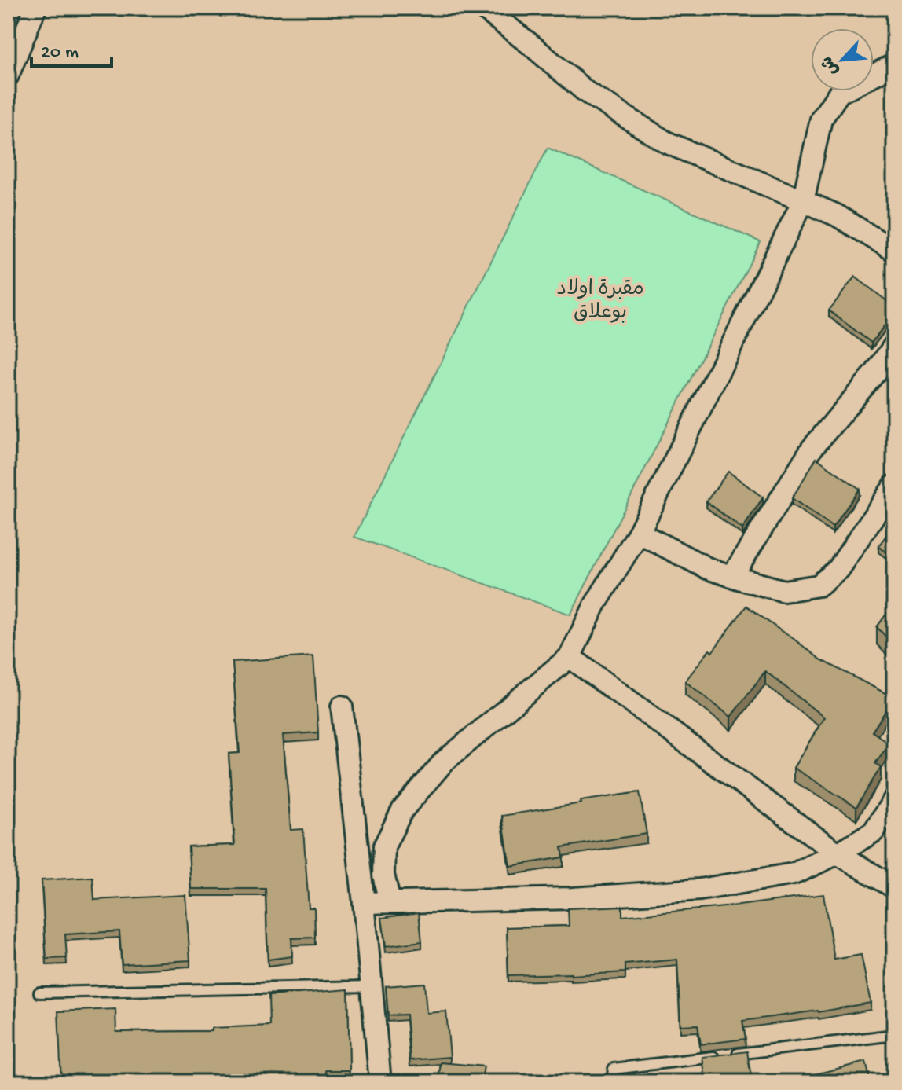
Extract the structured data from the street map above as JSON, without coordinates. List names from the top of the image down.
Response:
{
  "parks": ["مقبرة اولاد بوعلاق"],
  "scale_bar": "20 m",
  "north": "bottom left"
}
